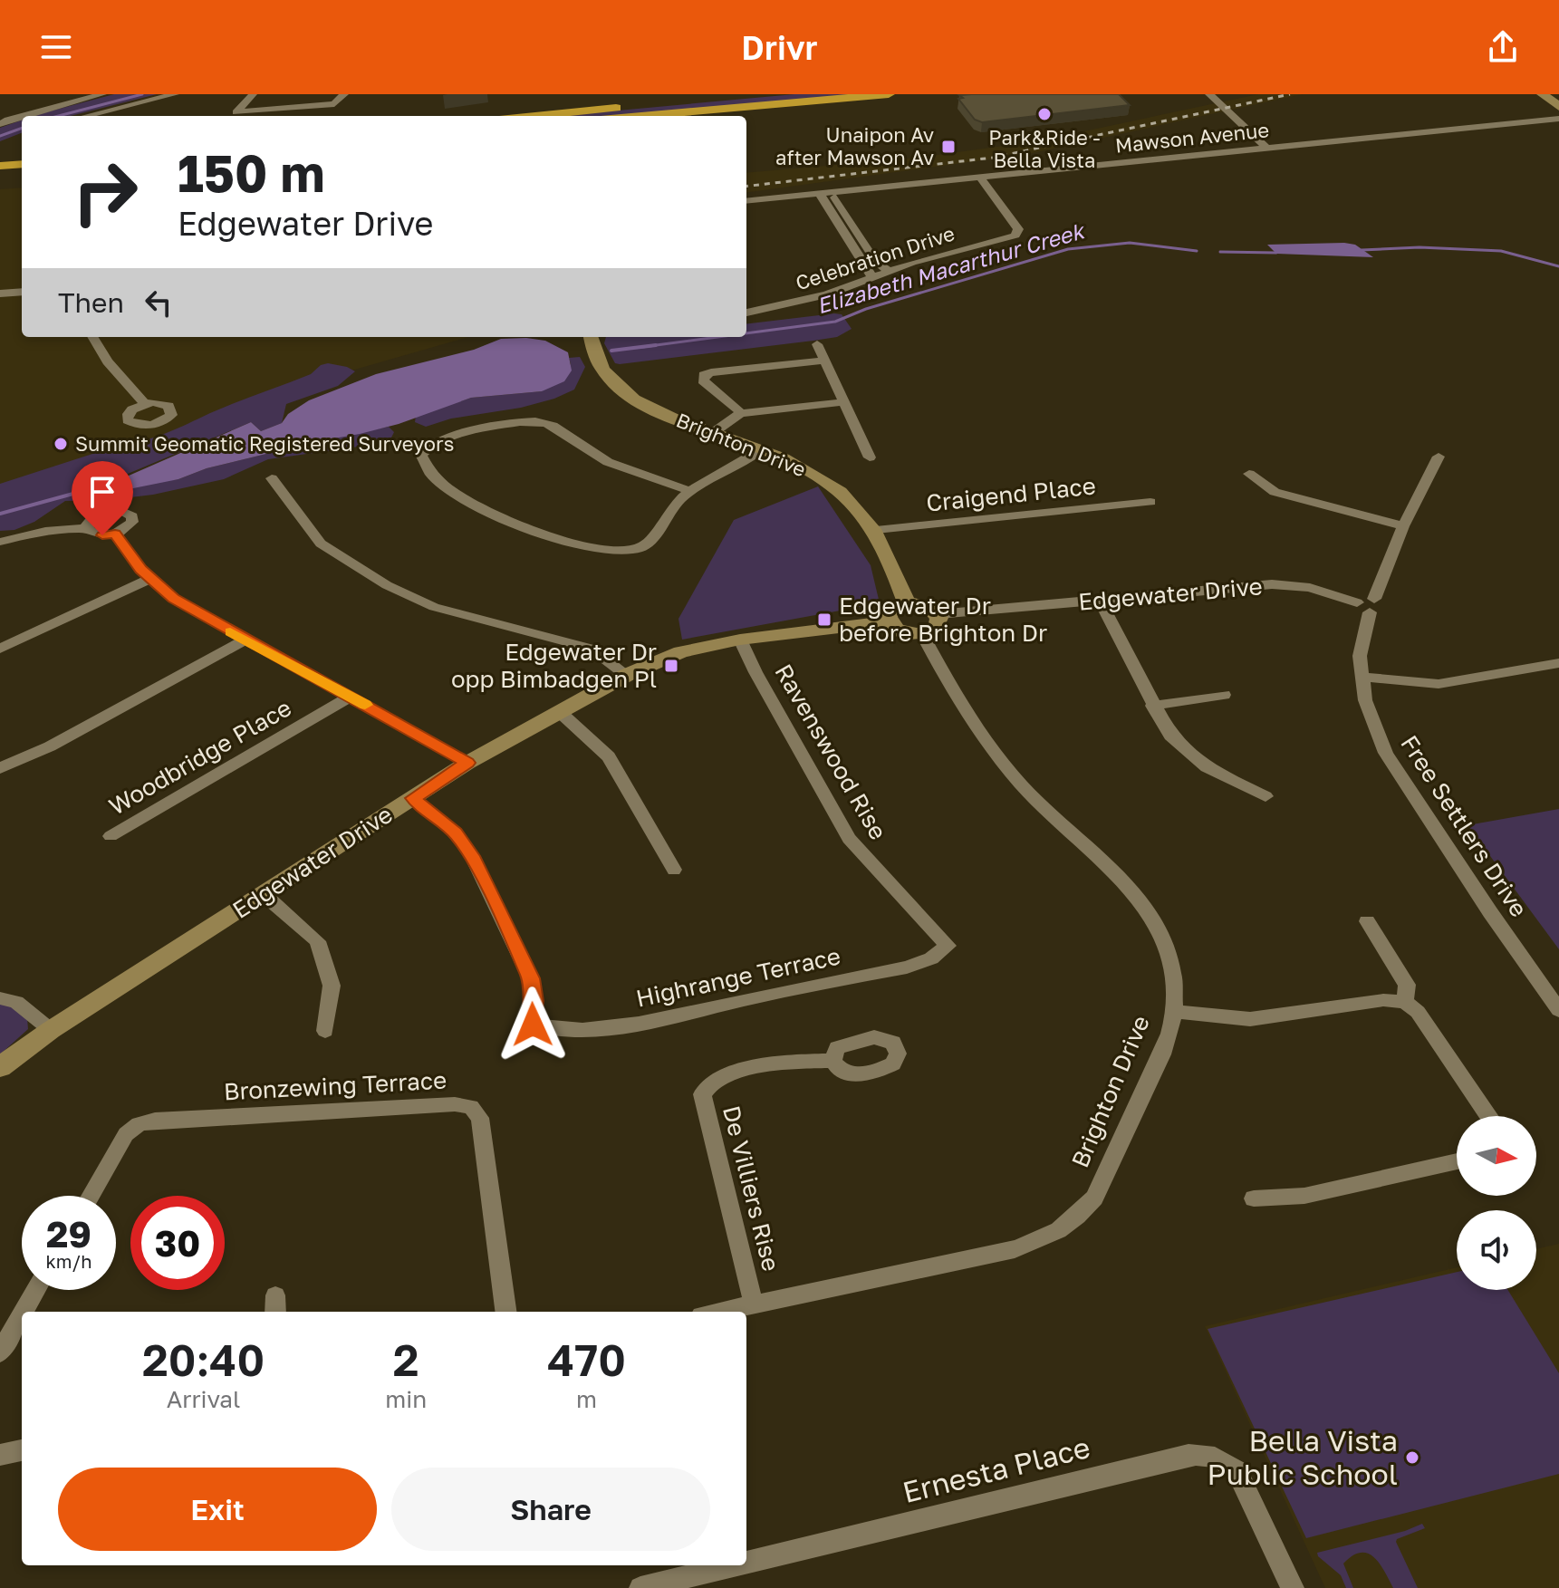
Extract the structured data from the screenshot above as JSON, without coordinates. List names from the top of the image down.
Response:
{
  "streets": {
    "street": [
      "Mawson Avenue",
      "Celebration Drive",
      "Brighton Drive",
      "Craigend Place",
      "Edgewater Drive",
      "Ravenswood Rise",
      "Woodbridge Place",
      "Free Settlers Drive",
      "Highrange Terrace",
      "Bronzewing Terrace",
      "De Villiers Rise",
      "Ernesta Place"
    ]
  },
  "crossings": [
    ["Mawson Avenue", "Celebration Drive"],
    ["Brighton Drive", "Craigend Place"],
    ["Brighton Drive", "Edgewater Drive"],
    ["Brighton Drive", "De Villiers Rise"],
    ["Edgewater Drive", "Ravenswood Rise"],
    ["Edgewater Drive", "Free Settlers Drive"],
    ["Edgewater Drive", "Highrange Terrace"],
    ["Ravenswood Rise", "Highrange Terrace"]
  ],
  "water": ["Elizabeth Macarthur Creek"],
  "places": {
    "other": ["Park&Ride - Bella Vista", "Summit Geomatic Registered Surveyors", "Bella Vista Public School"],
    "transit": ["Unaipon Av after Mawson Av", "Edgewater Dr before Brighton Dr", "Edgewater Dr opp Bimbadgen Pl"]
  },
  "north": "right",
  "page": {
    "header": "Drivr",
    "turn": ["150 m", "Edgewater Drive"],
    "then": "Then",
    "speed": "29 km/h",
    "limit": "30",
    "eta": [
      "20:40",
      "Arrival",
      "2",
      "min",
      "470",
      "m"
    ],
    "buttons": ["Exit", "Share"]
  }
}
